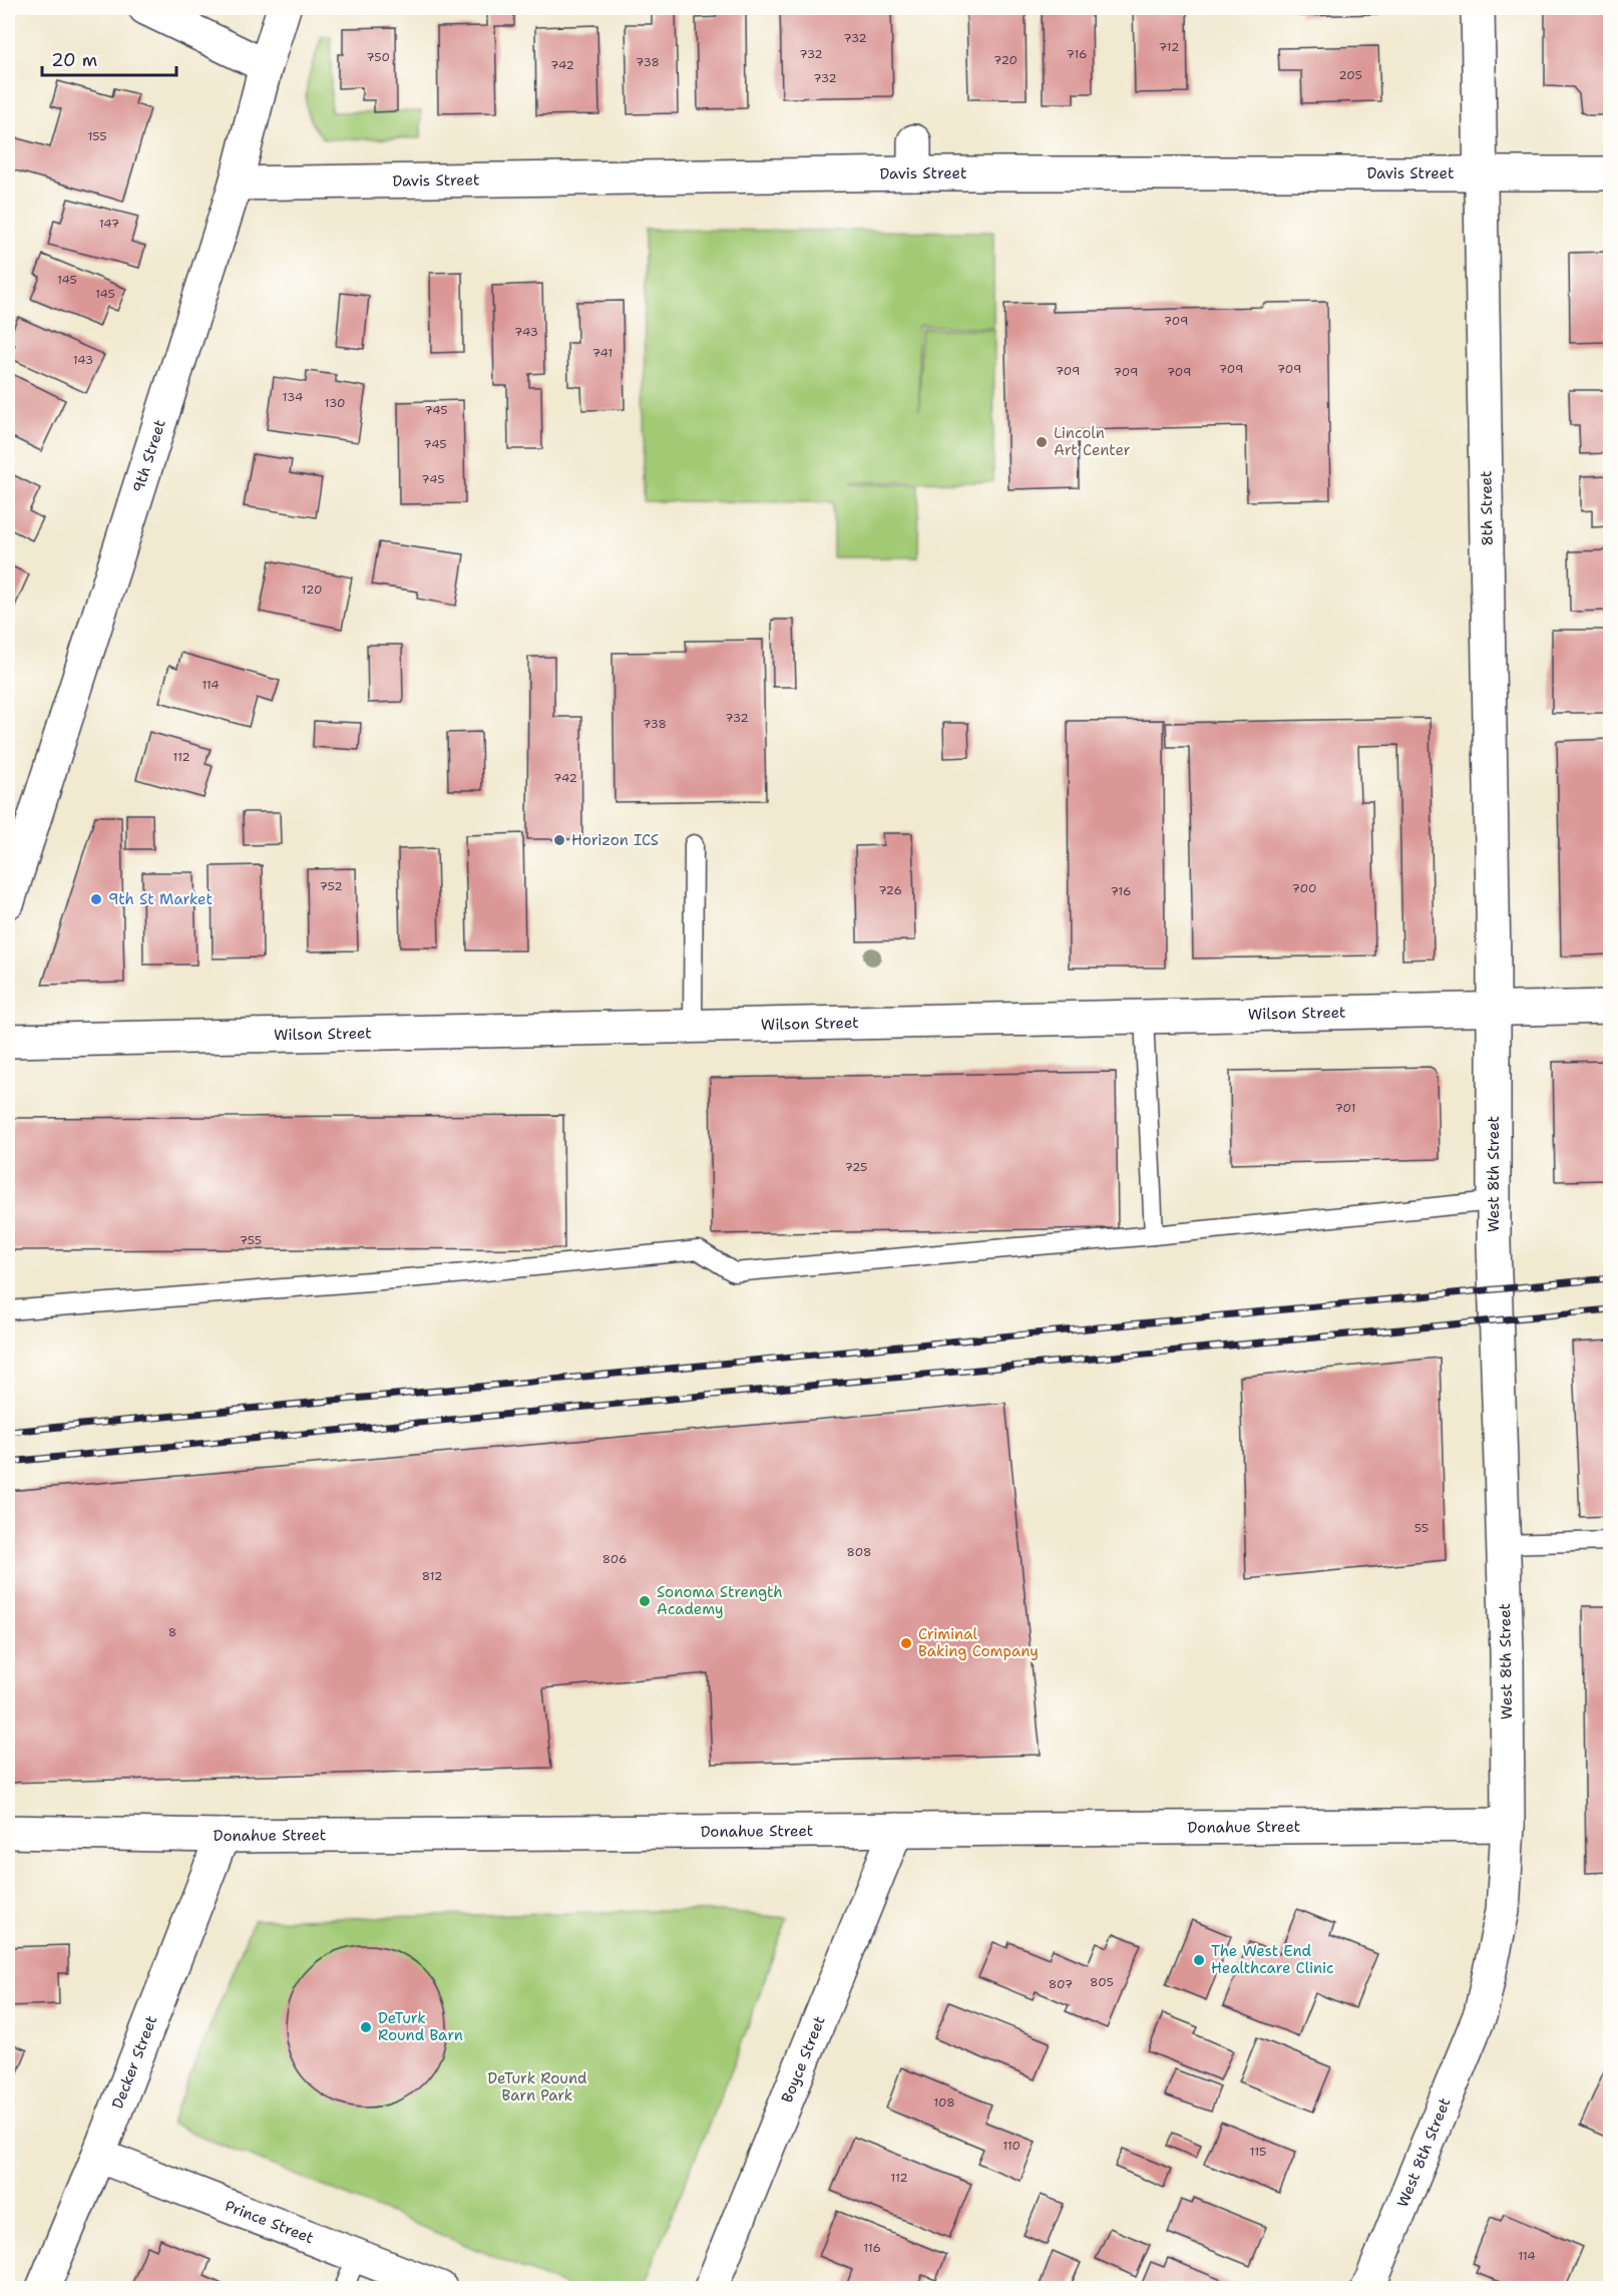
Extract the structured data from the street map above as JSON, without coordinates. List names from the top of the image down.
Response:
{
  "streets": {
    "street": [
      "Davis Street",
      "9th Street",
      "8th Street",
      "Wilson Street",
      "West 8th Street",
      "Donahue Street",
      "Boyce Street",
      "Decker Street",
      "Prince Street"
    ]
  },
  "crossings": [
    ["Davis Street", "9th Street"],
    ["Davis Street", "8th Street"],
    ["8th Street", "Wilson Street"],
    ["8th Street", "West 8th Street"],
    ["Wilson Street", "West 8th Street"],
    ["West 8th Street", "Donahue Street"],
    ["Donahue Street", "Boyce Street"],
    ["Donahue Street", "Decker Street"],
    ["Decker Street", "Prince Street"]
  ],
  "parks": ["DeTurk Round Barn Park"],
  "places": [
    "Lincoln Art Center",
    "Horizon ICS",
    "9th St Market",
    "Sonoma Strength Academy",
    "Criminal Baking Company",
    "The West End Healthcare Clinic",
    "DeTurk Round Barn"
  ],
  "house_numbers": [
    "732",
    "712",
    "732",
    "716",
    "750",
    "720",
    "738",
    "742",
    "205",
    "732",
    "155",
    "147",
    "145",
    "145",
    "709",
    "743",
    "741",
    "143",
    "709",
    "709",
    "709",
    "709",
    "709",
    "134",
    "130",
    "745",
    "745",
    "745",
    "120",
    "114",
    "732",
    "738",
    "112",
    "742",
    "752",
    "700",
    "726",
    "716",
    "701",
    "725",
    "755",
    "55",
    "808",
    "806",
    "812",
    "8",
    "805",
    "807",
    "108",
    "110",
    "115",
    "112",
    "116",
    "114"
  ],
  "scale_bar": "20 m"
}
